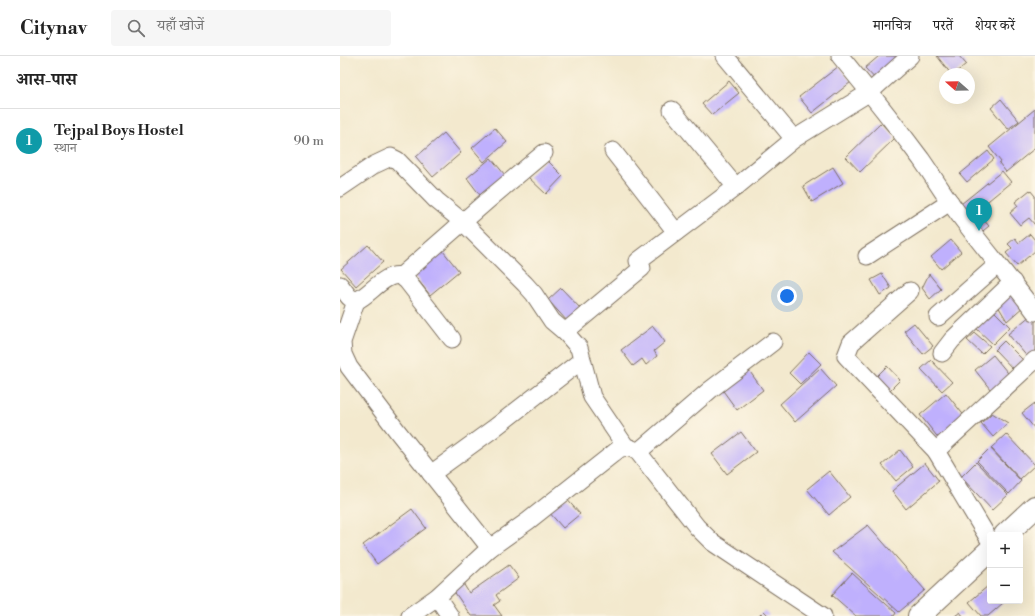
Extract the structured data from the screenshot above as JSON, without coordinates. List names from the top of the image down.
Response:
{
  "north": "left",
  "page": {
    "header": "Citynav",
    "search": "यहाँ खोजें",
    "nav": ["मानचित्र", "परतें", "शेयर करें"],
    "heading": "आस-पास",
    "list": [
      {
        "mark": "1",
        "name": "Tejpal Boys Hostel",
        "note": "स्थान",
        "value": "90 m"
      }
    ],
    "pins": "1",
    "map_buttons": ["+", "−"]
  }
}
